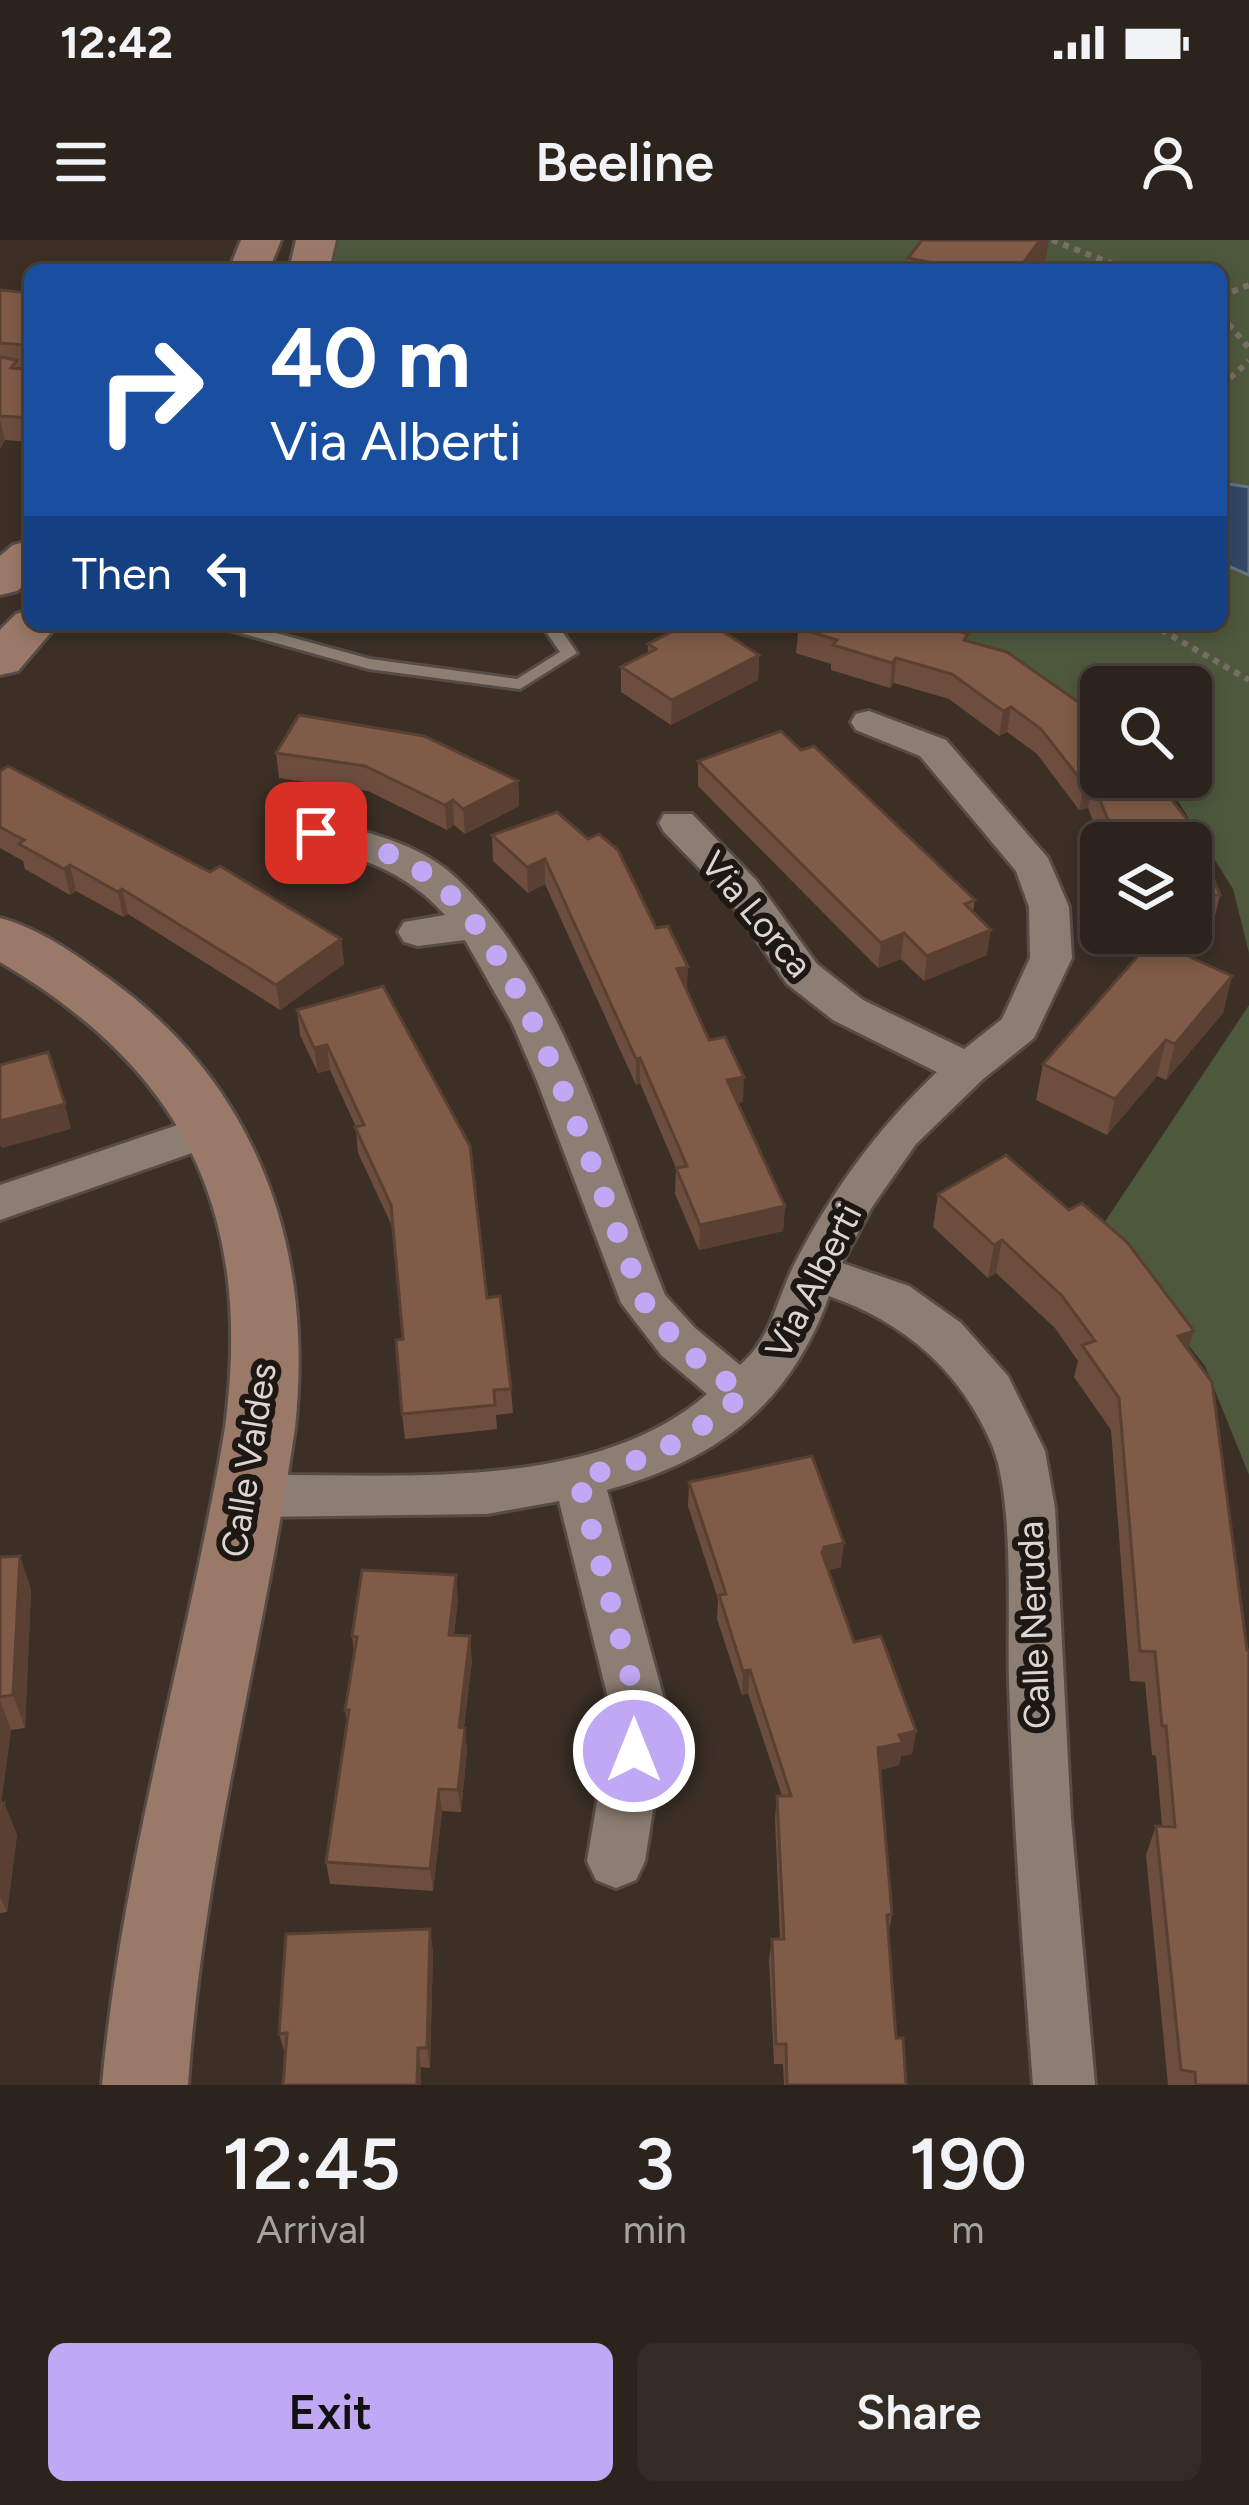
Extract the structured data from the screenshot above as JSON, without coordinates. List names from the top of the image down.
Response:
{
  "streets": {
    "street": [
      "Via Lorca",
      "Via Alberti",
      "Calle Valdes",
      "Calle Neruda"
    ]
  },
  "crossings": [
    ["Via Lorca", "Via Alberti"],
    ["Via Alberti", "Calle Valdes"],
    ["Via Alberti", "Calle Neruda"]
  ],
  "page": {
    "status": "12:42",
    "header": "Beeline",
    "turn": ["40 m", "Via Alberti"],
    "then": "Then",
    "eta": [
      "12:45",
      "Arrival",
      "3",
      "min",
      "190",
      "m"
    ],
    "buttons": ["Exit", "Share"]
  }
}
